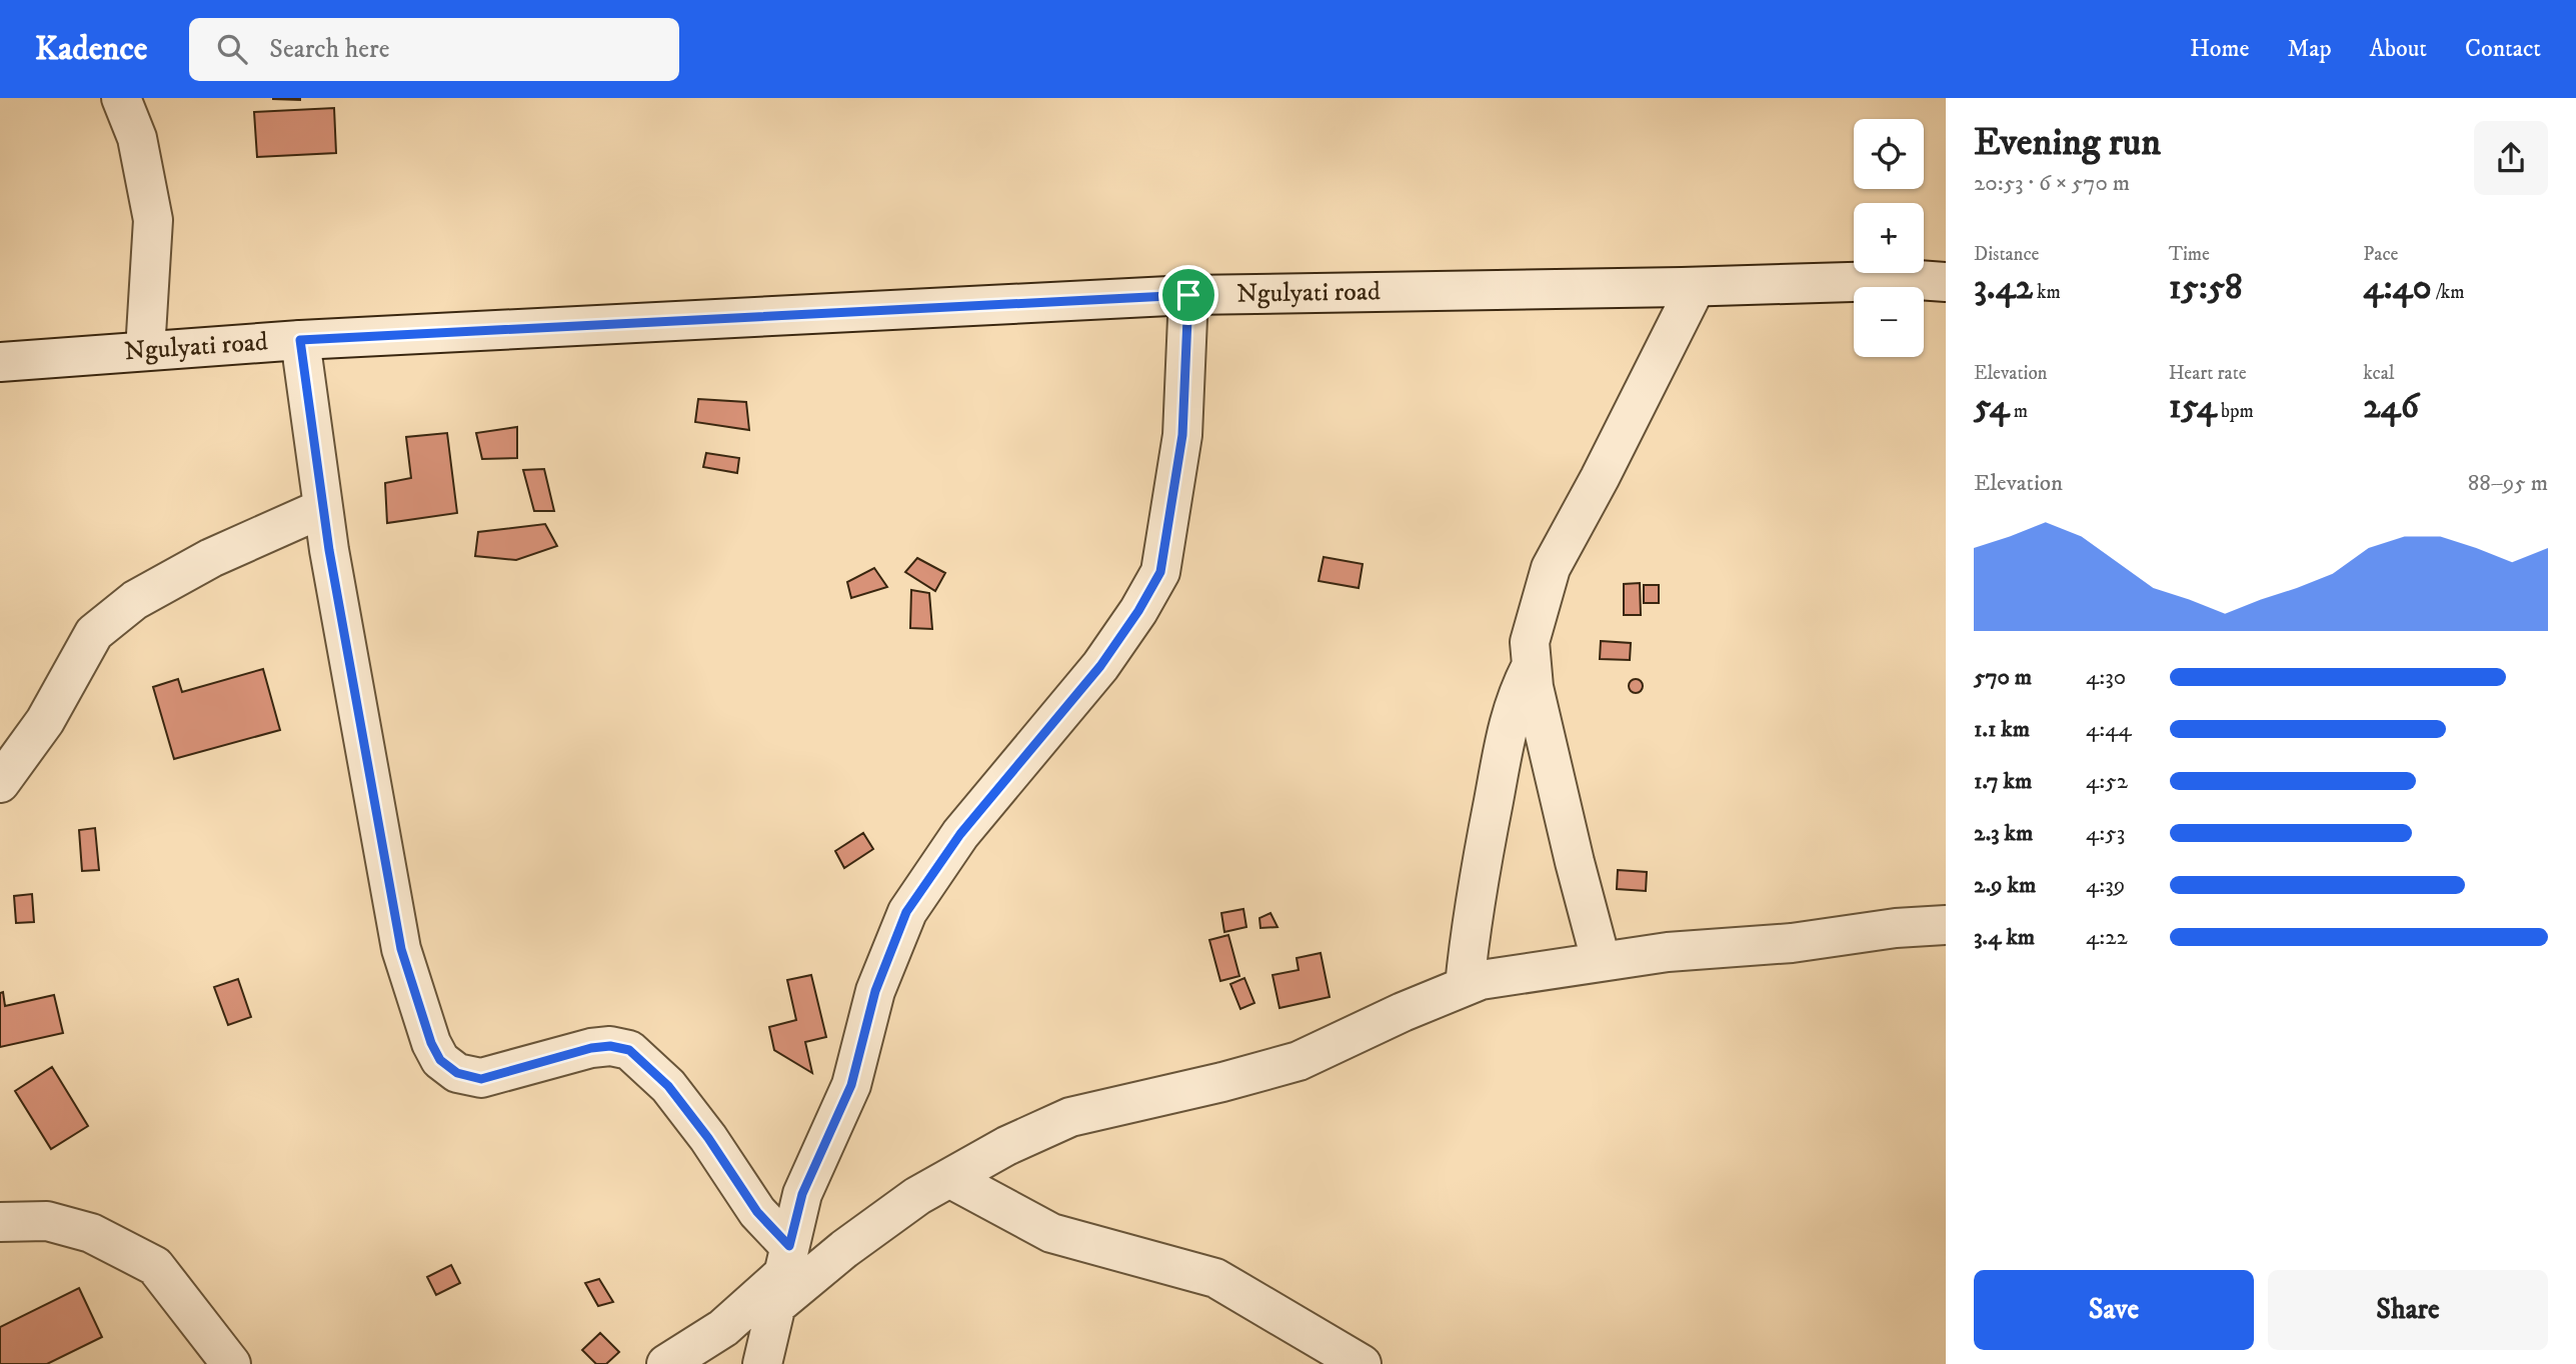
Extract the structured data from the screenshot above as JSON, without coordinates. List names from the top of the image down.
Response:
{
  "streets": {
    "street": ["Ngulyati road"]
  },
  "page": {
    "header": "Kadence",
    "search": "Search here",
    "nav": [
      "Home",
      "Map",
      "About",
      "Contact"
    ],
    "heading": ["Evening run", "20:53 · 6 × 570 m"],
    "map_buttons": ["+", "−"],
    "stats": [
      ["Distance", "3.42 km"],
      ["Time", "15:58"],
      ["Pace", "4:40 /km"],
      ["Elevation", "54 m"],
      ["Heart rate", "154 bpm"],
      ["kcal", "246"]
    ],
    "chart": ["Elevation", "88–95 m"],
    "list": [
      {
        "name": "570 m",
        "note": "4:30"
      },
      {
        "name": "1.1 km",
        "note": "4:44"
      },
      {
        "name": "1.7 km",
        "note": "4:52"
      },
      {
        "name": "2.3 km",
        "note": "4:53"
      },
      {
        "name": "2.9 km",
        "note": "4:39"
      },
      {
        "name": "3.4 km",
        "note": "4:22"
      }
    ],
    "buttons": ["Save", "Share"]
  }
}
